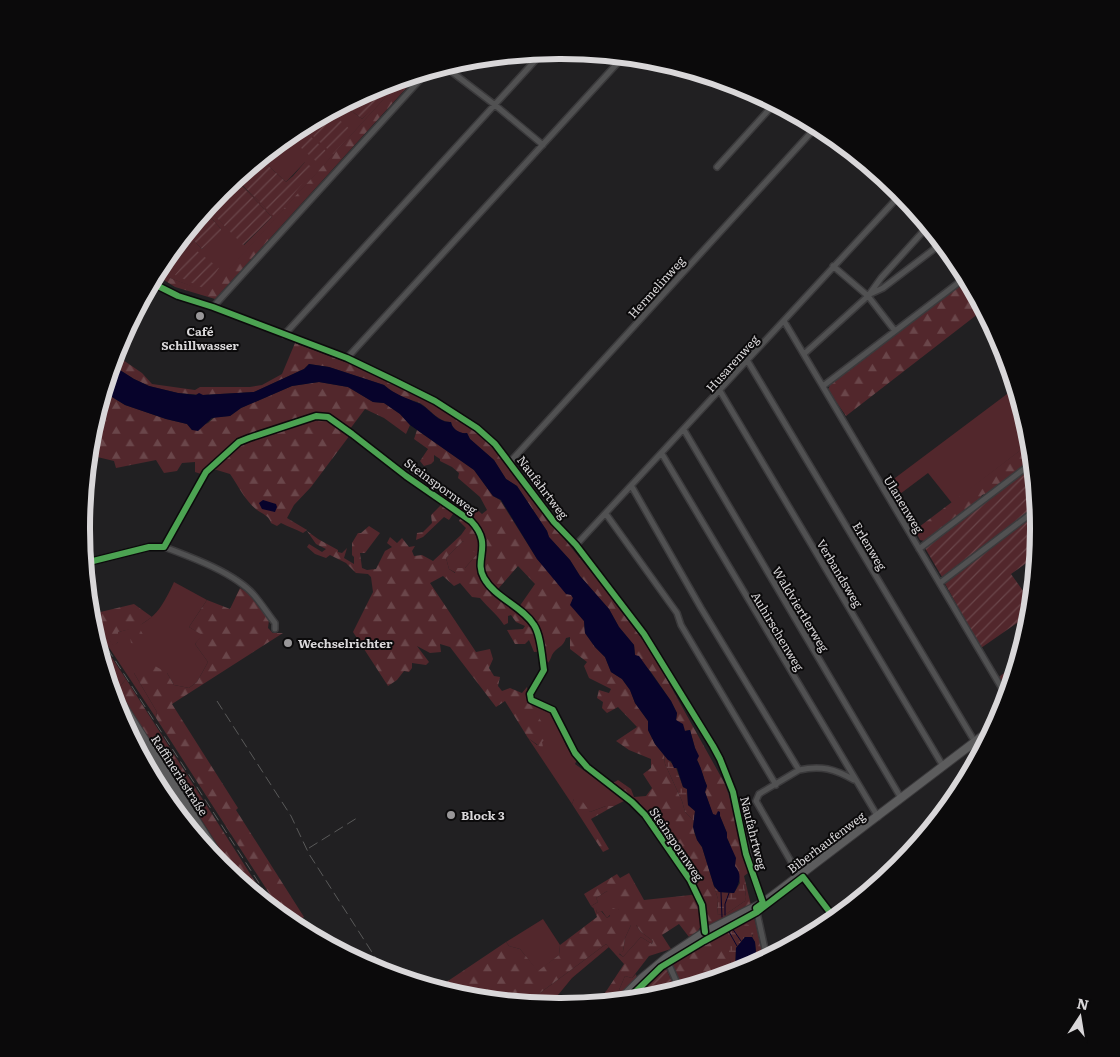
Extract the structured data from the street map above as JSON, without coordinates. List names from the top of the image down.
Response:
{
  "streets": {
    "main road": ["Raffineriestraße", "Biberhaufenweg"],
    "street": [
      "Hermelinweg",
      "Husarenweg",
      "Steinspornweg",
      "Naufahrtweg",
      "Ulanenweg",
      "Erlenweg",
      "Verbandsweg",
      "Waldviertlerweg",
      "Auhirschenweg"
    ]
  },
  "crossings": [
    ["Hermelinweg", "Naufahrtweg"],
    ["Husarenweg", "Naufahrtweg"],
    ["Husarenweg", "Ulanenweg"],
    ["Husarenweg", "Erlenweg"],
    ["Husarenweg", "Verbandsweg"],
    ["Husarenweg", "Waldviertlerweg"],
    ["Husarenweg", "Auhirschenweg"],
    ["Steinspornweg", "Biberhaufenweg"],
    ["Naufahrtweg", "Biberhaufenweg"],
    ["Erlenweg", "Biberhaufenweg"],
    ["Verbandsweg", "Biberhaufenweg"],
    ["Waldviertlerweg", "Biberhaufenweg"],
    ["Auhirschenweg", "Biberhaufenweg"]
  ],
  "places": ["Café Schillwasser", "Wechselrichter", "Block 3"],
  "north": "top"
}
